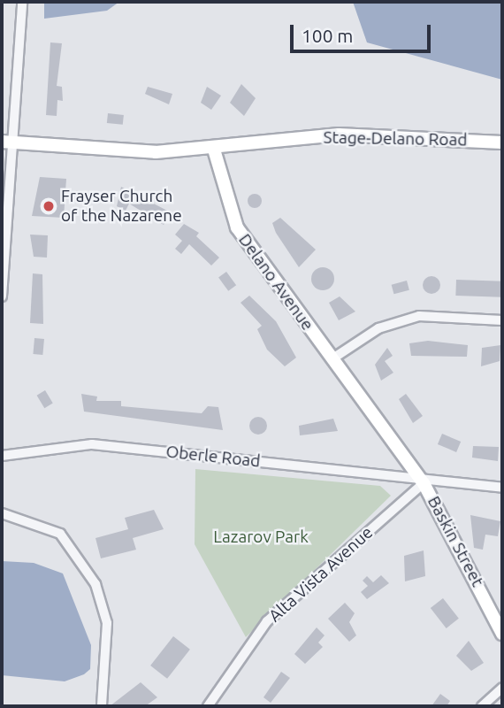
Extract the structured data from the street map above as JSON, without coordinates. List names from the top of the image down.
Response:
{
  "streets": {
    "street": [
      "Stage-Delano Road",
      "Delano Avenue",
      "Oberle Road",
      "Baskin Street",
      "Alta Vista Avenue"
    ]
  },
  "crossings": [
    ["Stage-Delano Road", "Delano Avenue"],
    ["Delano Avenue", "Oberle Road"],
    ["Delano Avenue", "Baskin Street"],
    ["Delano Avenue", "Alta Vista Avenue"],
    ["Oberle Road", "Baskin Street"],
    ["Oberle Road", "Alta Vista Avenue"],
    ["Baskin Street", "Alta Vista Avenue"]
  ],
  "parks": ["Lazarov Park"],
  "places": ["Frayser Church of the Nazarene"],
  "scale_bar": "100 m"
}
